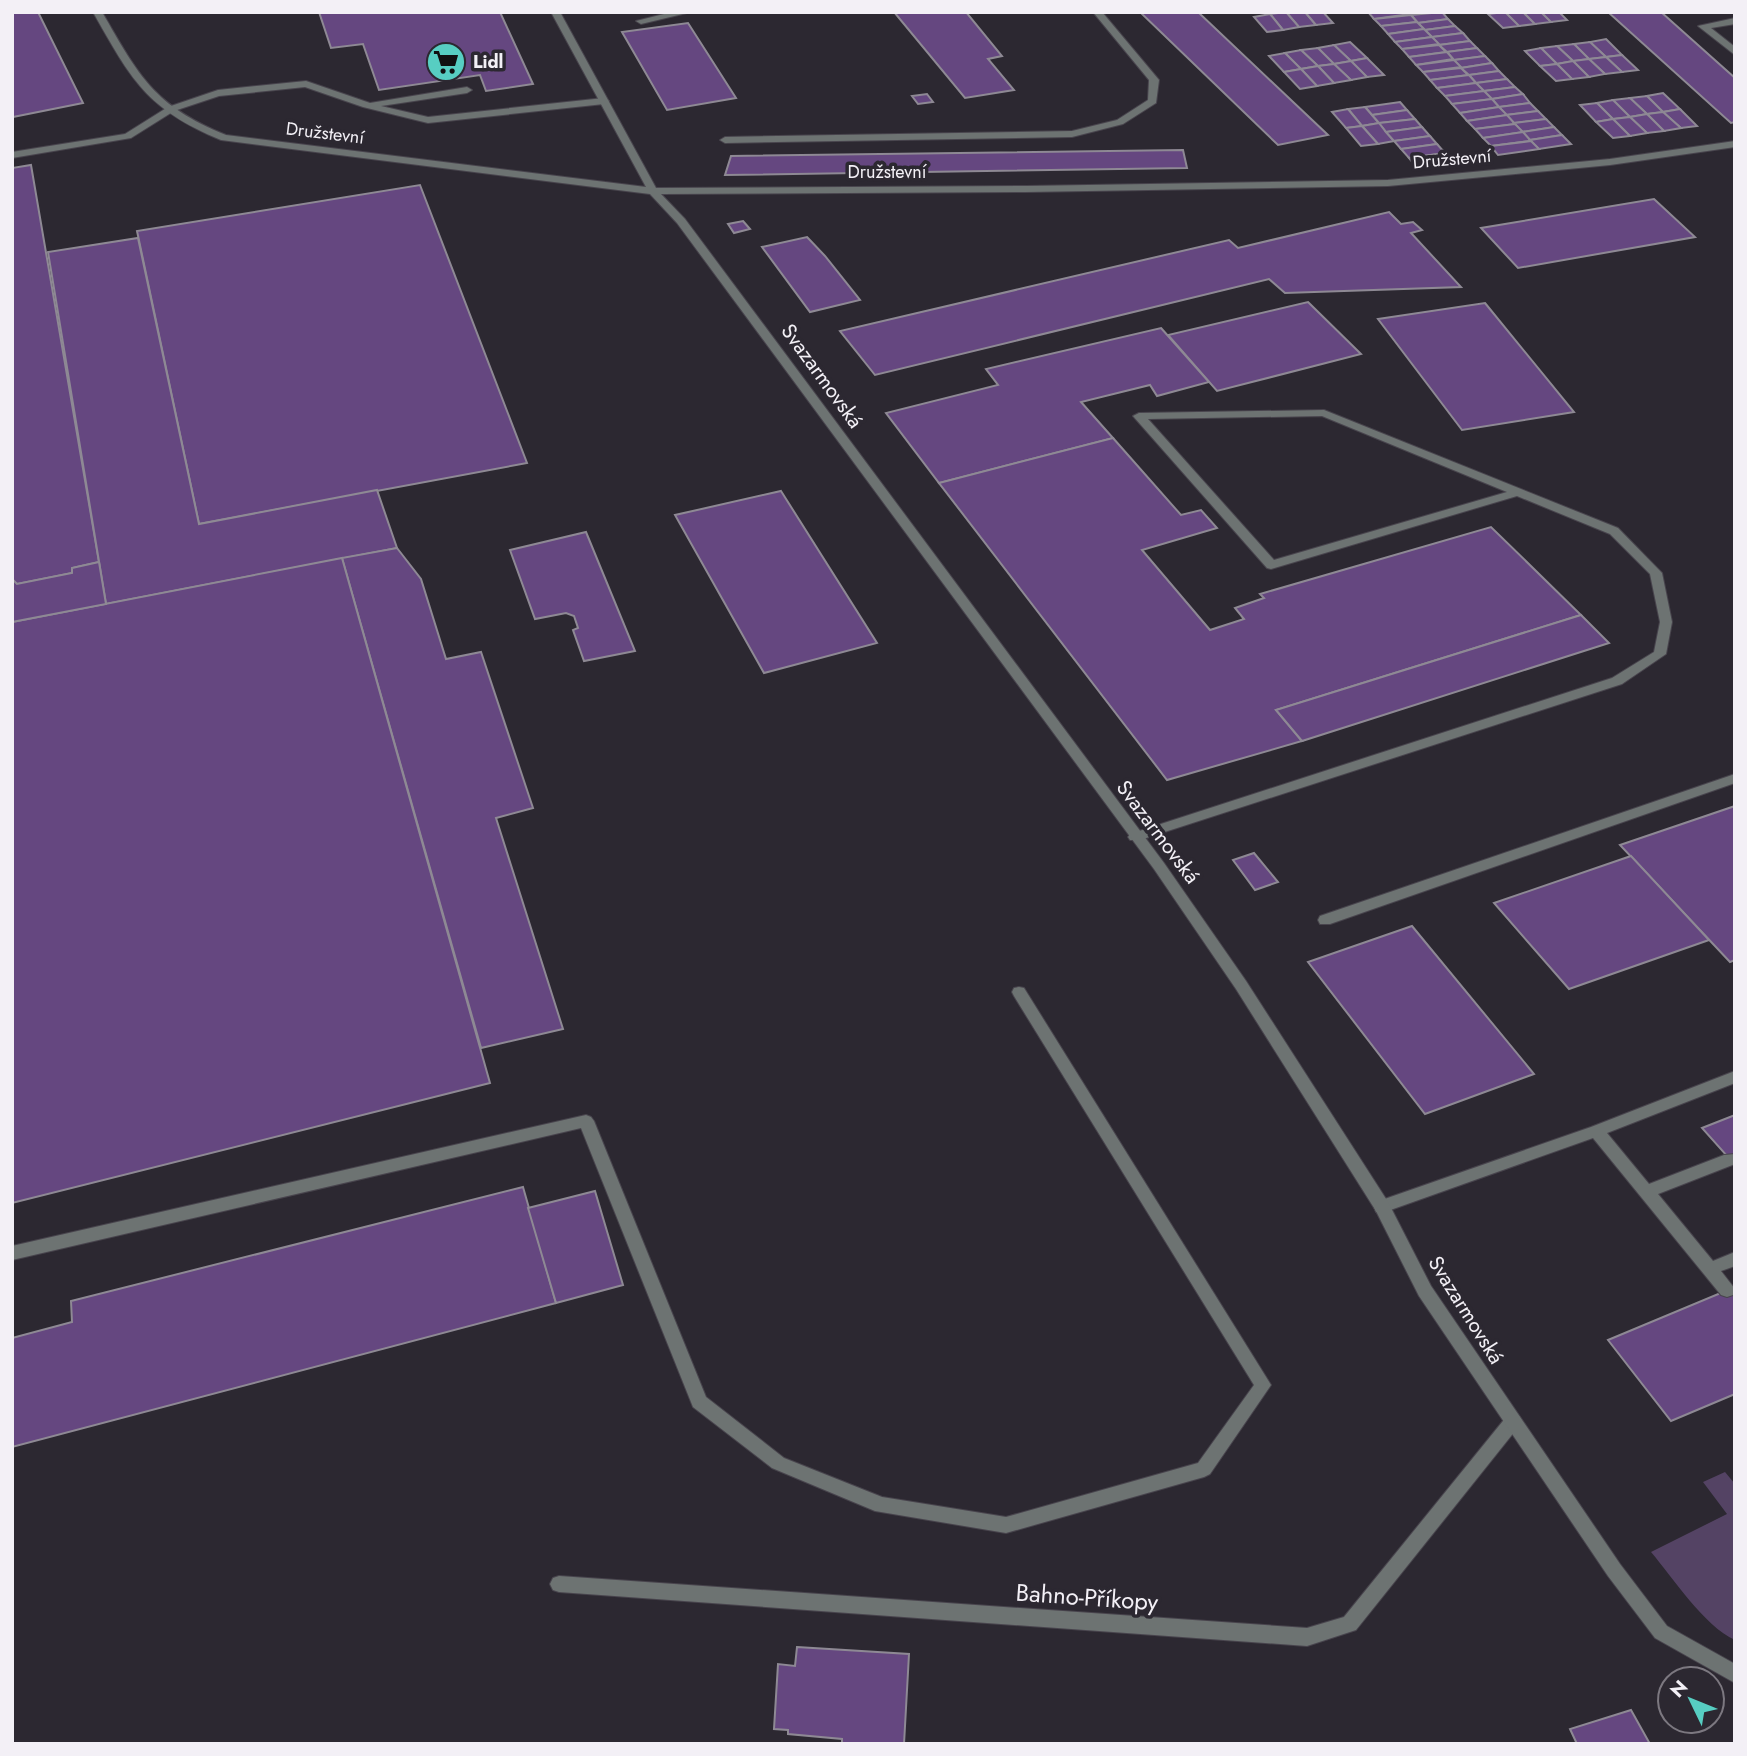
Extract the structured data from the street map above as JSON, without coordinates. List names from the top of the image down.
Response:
{
  "streets": {
    "street": ["Družstevní", "Svazarmovská", "Bahno-Příkopy"]
  },
  "crossings": [
    ["Družstevní", "Svazarmovská"],
    ["Svazarmovská", "Bahno-Příkopy"]
  ],
  "places": {
    "supermarket": ["Lidl"]
  },
  "north": "top left"
}
